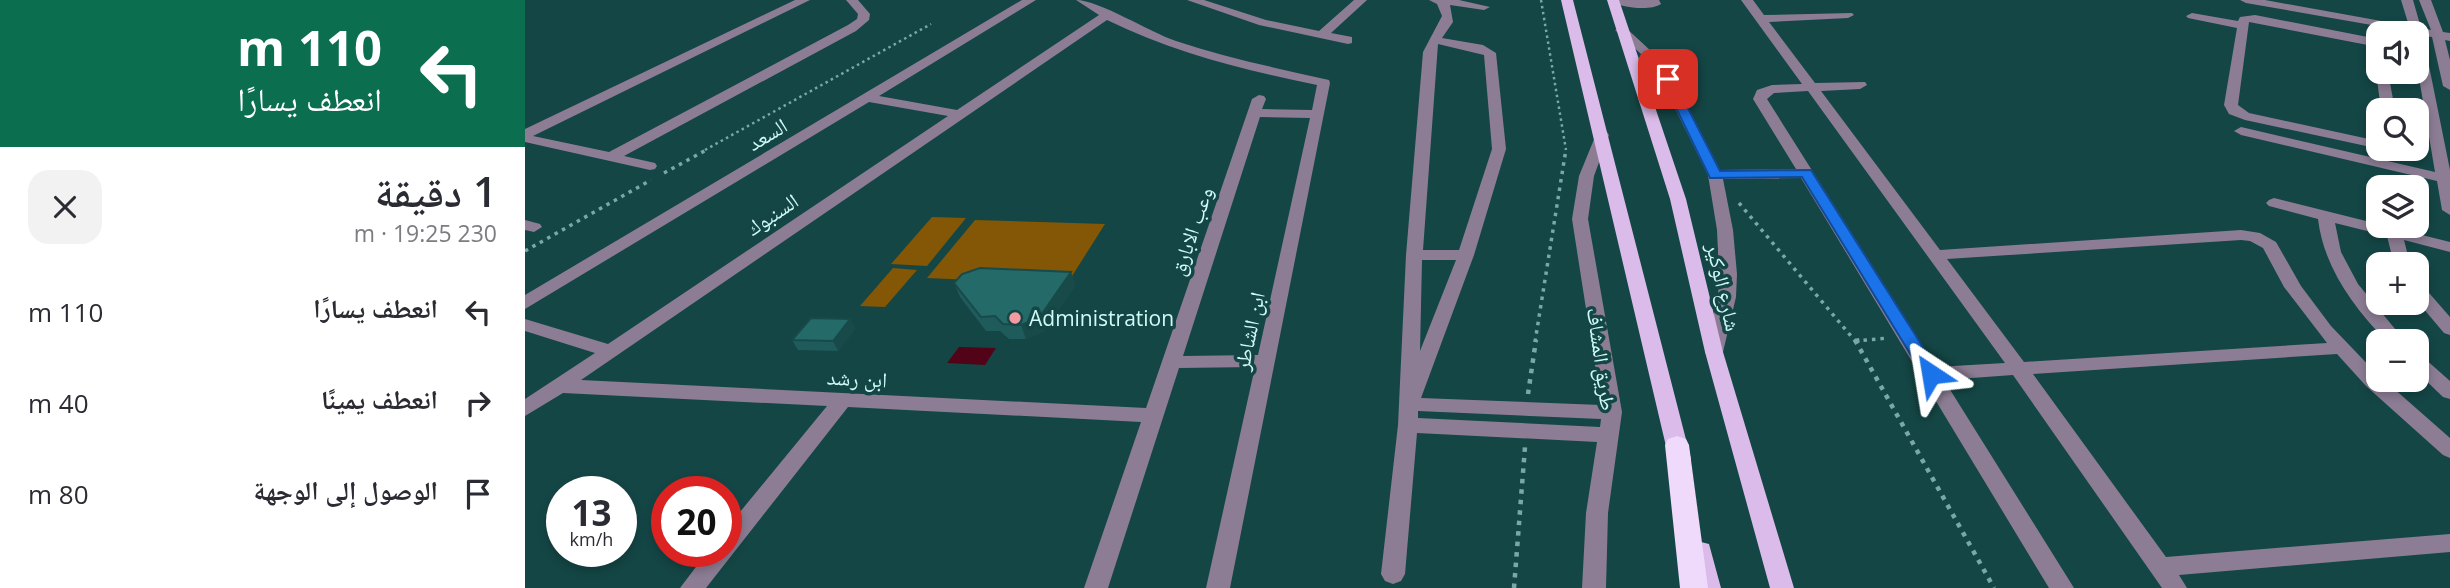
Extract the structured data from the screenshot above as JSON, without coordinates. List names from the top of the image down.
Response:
{
  "streets": {
    "main road": ["شارع الوكير"],
    "street": [
      "السعد",
      "السنبوك",
      "وعب الابارق",
      "ابن الشاطر",
      "طريق المشاف",
      "ابن رشد"
    ]
  },
  "crossings": [
    ["السنبوك", "ابن الشاطر"],
    ["السنبوك", "ابن رشد"],
    ["وعب الابارق", "ابن الشاطر"],
    ["وعب الابارق", "ابن رشد"]
  ],
  "places": ["Administration"],
  "page": {
    "turn": ["110 m", "انعطف يسارًا"],
    "map_buttons": ["+", "−"],
    "heading": ["1 دقيقة", "230 m · 19:25"],
    "list": [
      {
        "name": "انعطف يسارًا",
        "value": "110 m"
      },
      {
        "name": "انعطف يمينًا",
        "value": "40 m"
      },
      {
        "name": "الوصول إلى الوجهة",
        "value": "80 m"
      }
    ],
    "speed": "13 km/h",
    "limit": "20"
  }
}
